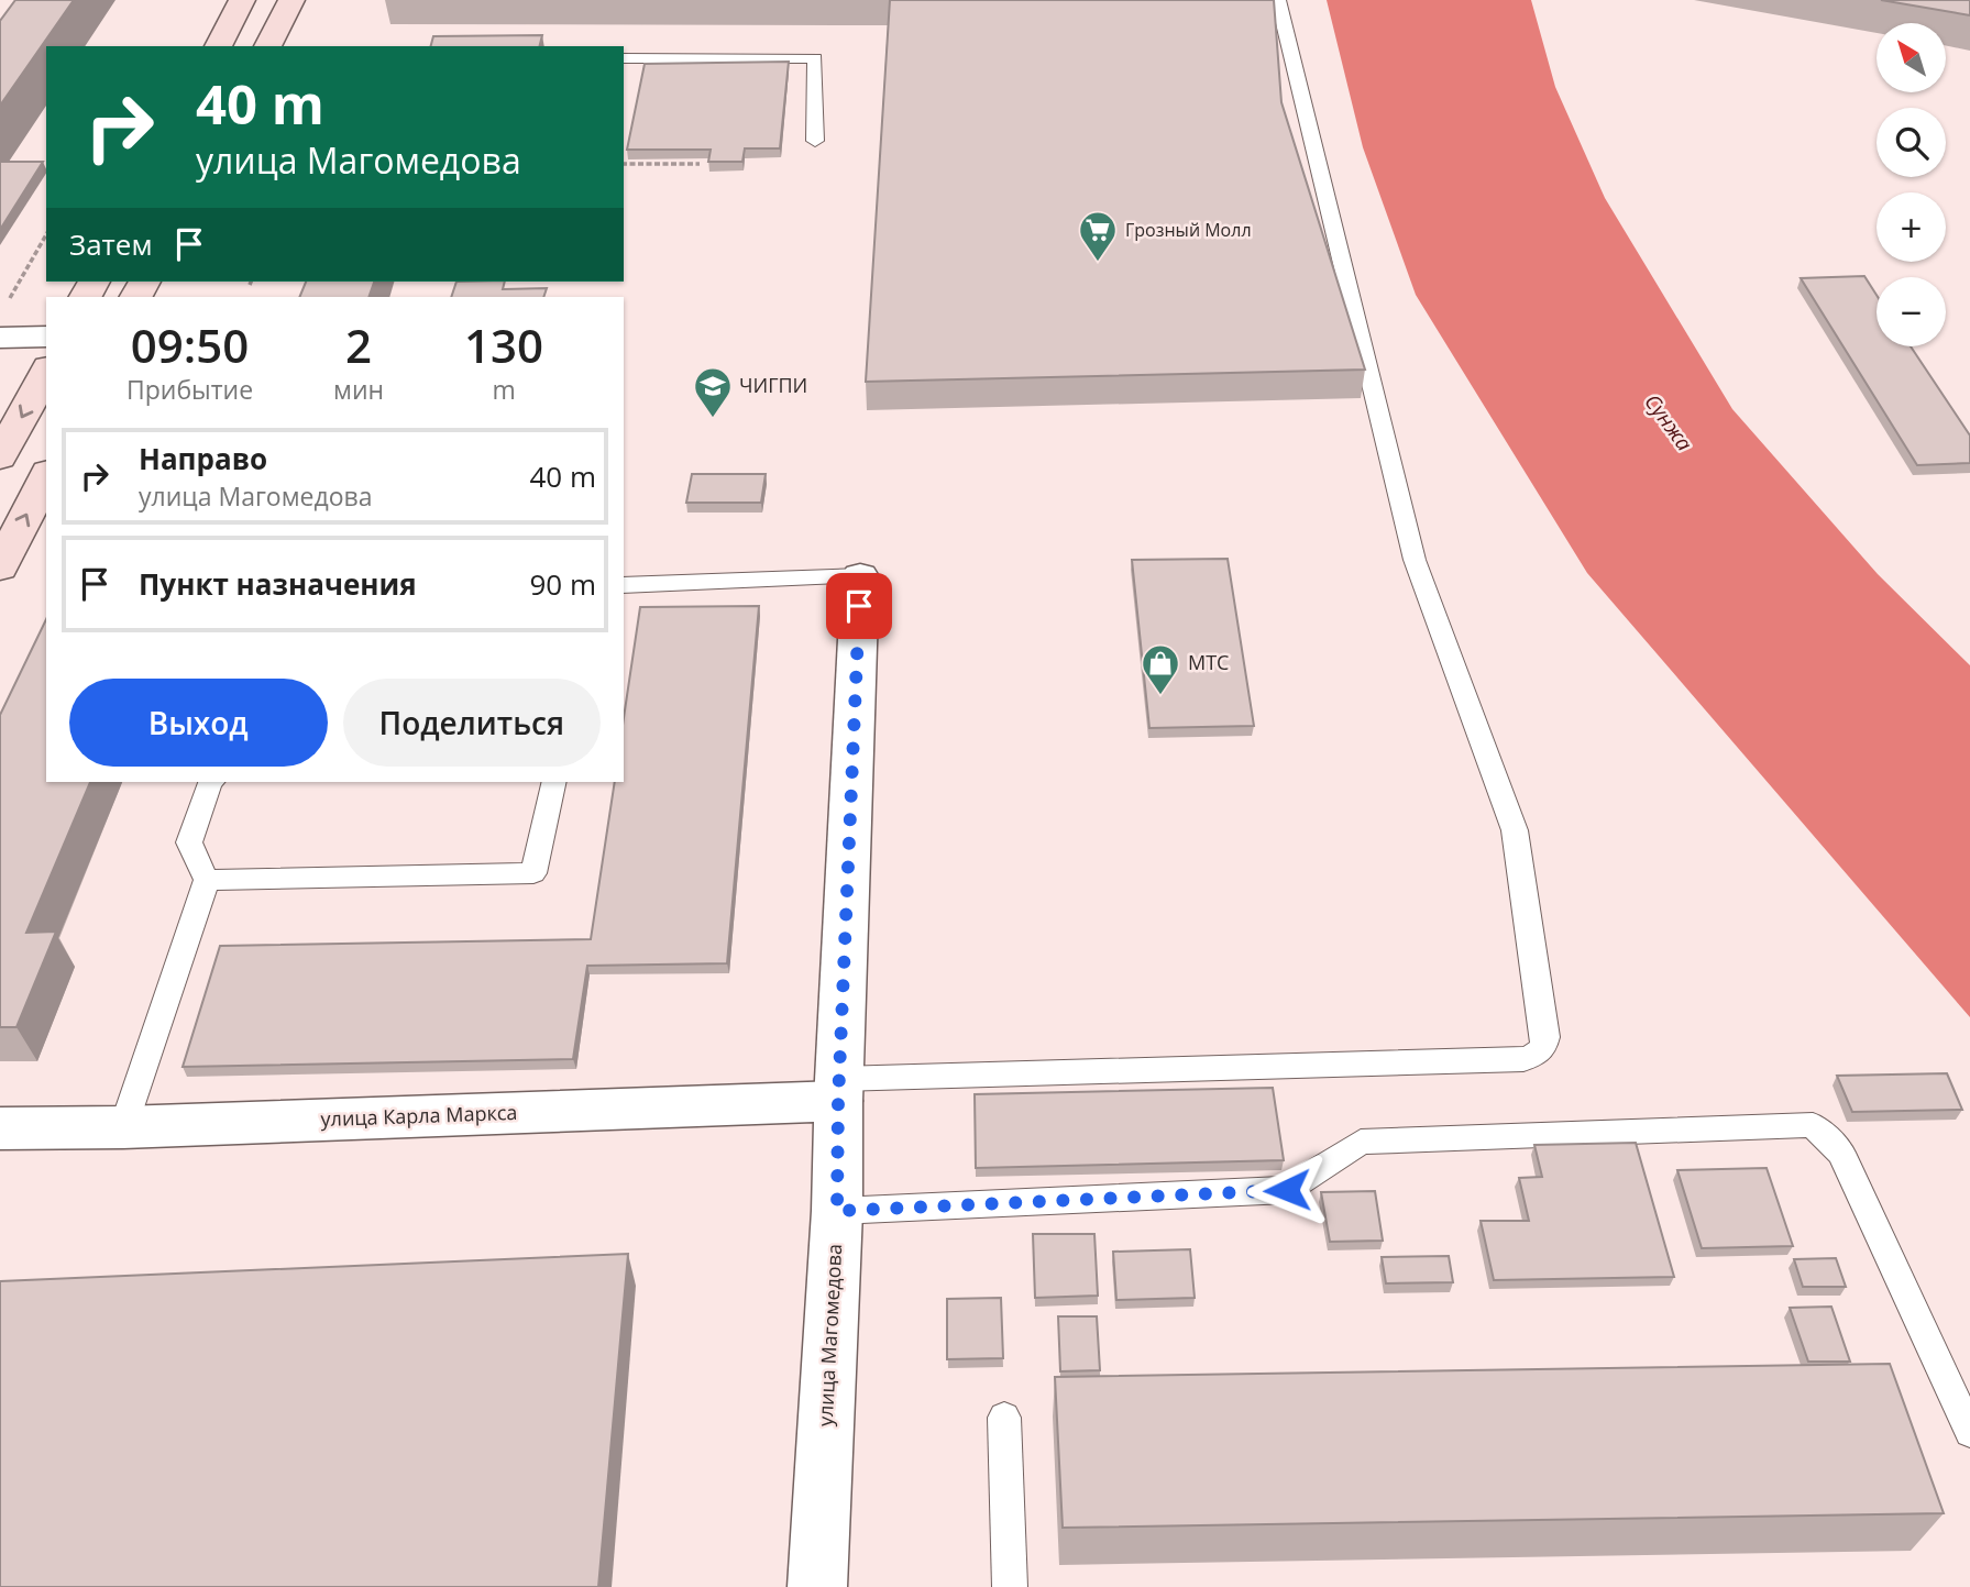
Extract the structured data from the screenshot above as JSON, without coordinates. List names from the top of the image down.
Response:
{
  "streets": {
    "street": ["улица Карла Маркса", "улица Магомедова"]
  },
  "crossings": [
    ["улица Карла Маркса", "улица Магомедова"]
  ],
  "water": ["Сунжа"],
  "places": {
    "supermarket": ["Грозный Молл"],
    "school or university": ["ЧИГПИ"],
    "shop": ["МТС"]
  },
  "north": "top left",
  "page": {
    "map_buttons": ["+", "−"],
    "turn": ["40 m", "улица Магомедова"],
    "then": "Затем",
    "eta": [
      "09:50",
      "Прибытие",
      "2",
      "мин",
      "130",
      "m"
    ],
    "list": [
      {
        "name": "Направо",
        "note": "улица Магомедова",
        "value": "40 m"
      },
      {
        "name": "Пункт назначения",
        "value": "90 m"
      }
    ],
    "buttons": ["Выход", "Поделиться"]
  }
}
